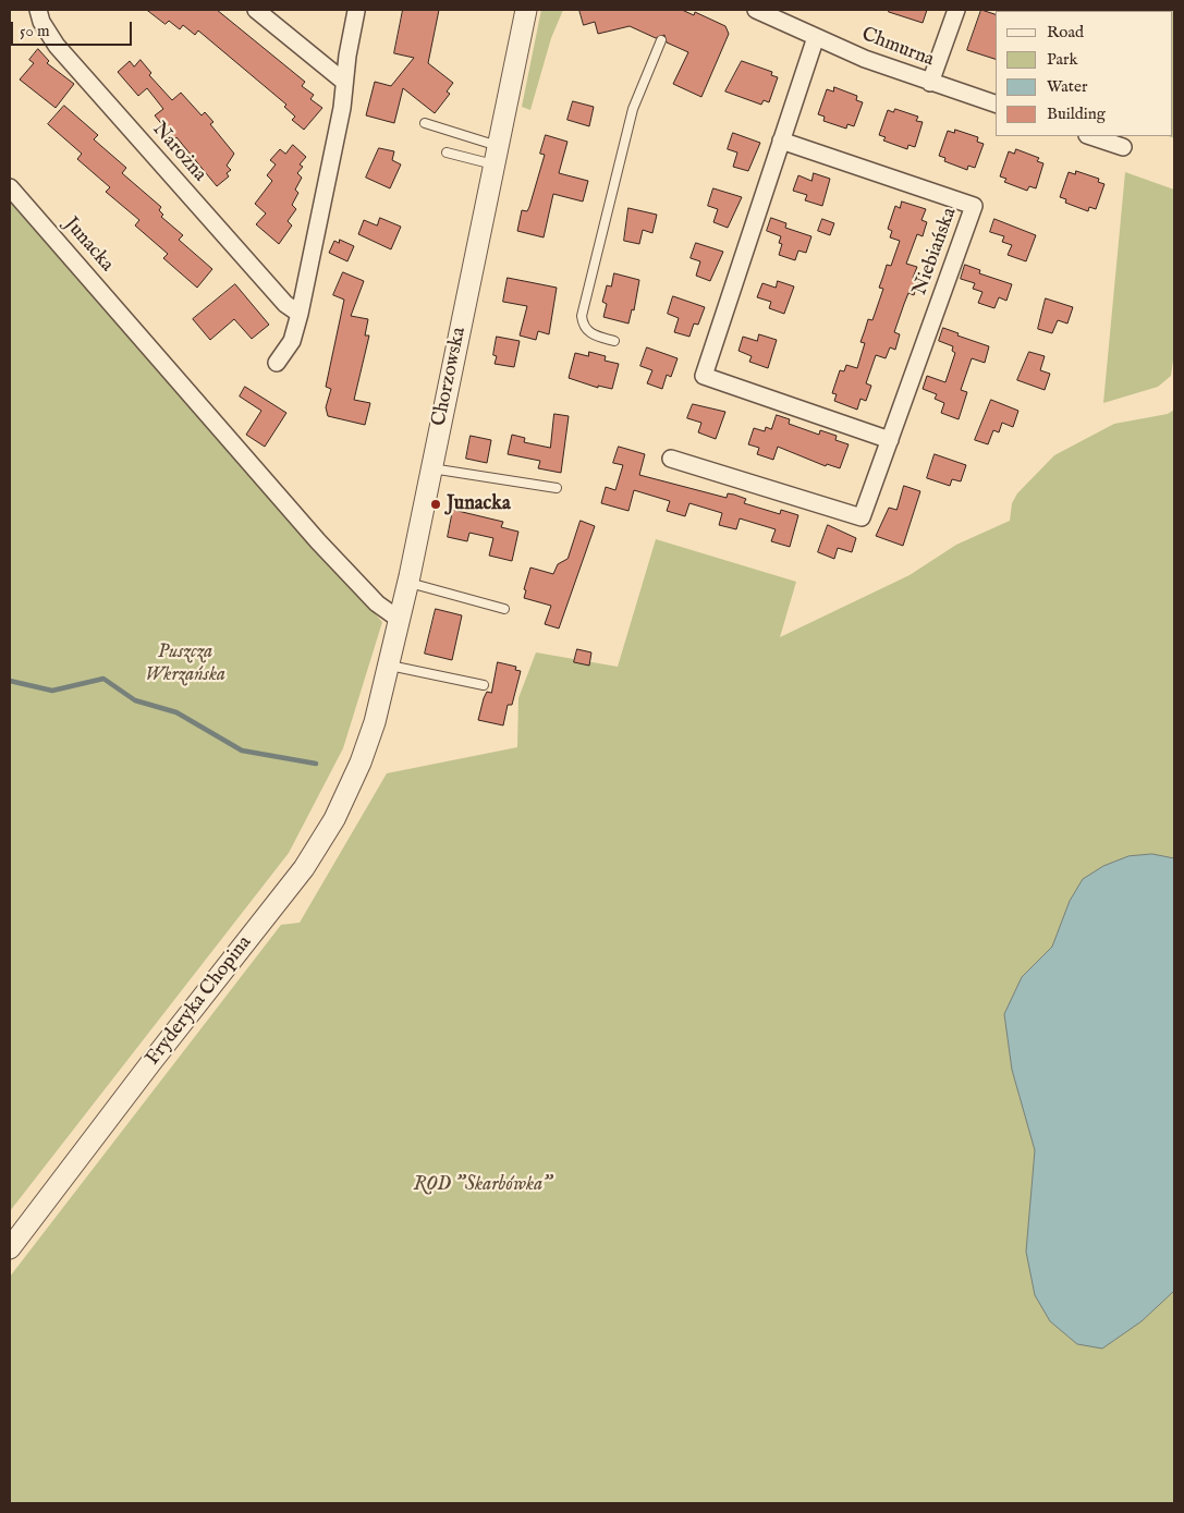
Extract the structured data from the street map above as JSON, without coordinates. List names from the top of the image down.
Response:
{
  "streets": {
    "street": [
      "Chmurna",
      "Narożna",
      "Junacka",
      "Niebiańska",
      "Chorzowska",
      "Fryderyka Chopina"
    ]
  },
  "crossings": [
    ["Junacka", "Chorzowska"],
    ["Chorzowska", "Fryderyka Chopina"]
  ],
  "parks": ["Puszcza Wkrzańska", "ROD \"Skarbówka\""],
  "places": ["Junacka"],
  "legend": [
    "Road",
    "Park",
    "Water",
    "Building"
  ],
  "scale_bar": "50 m"
}
